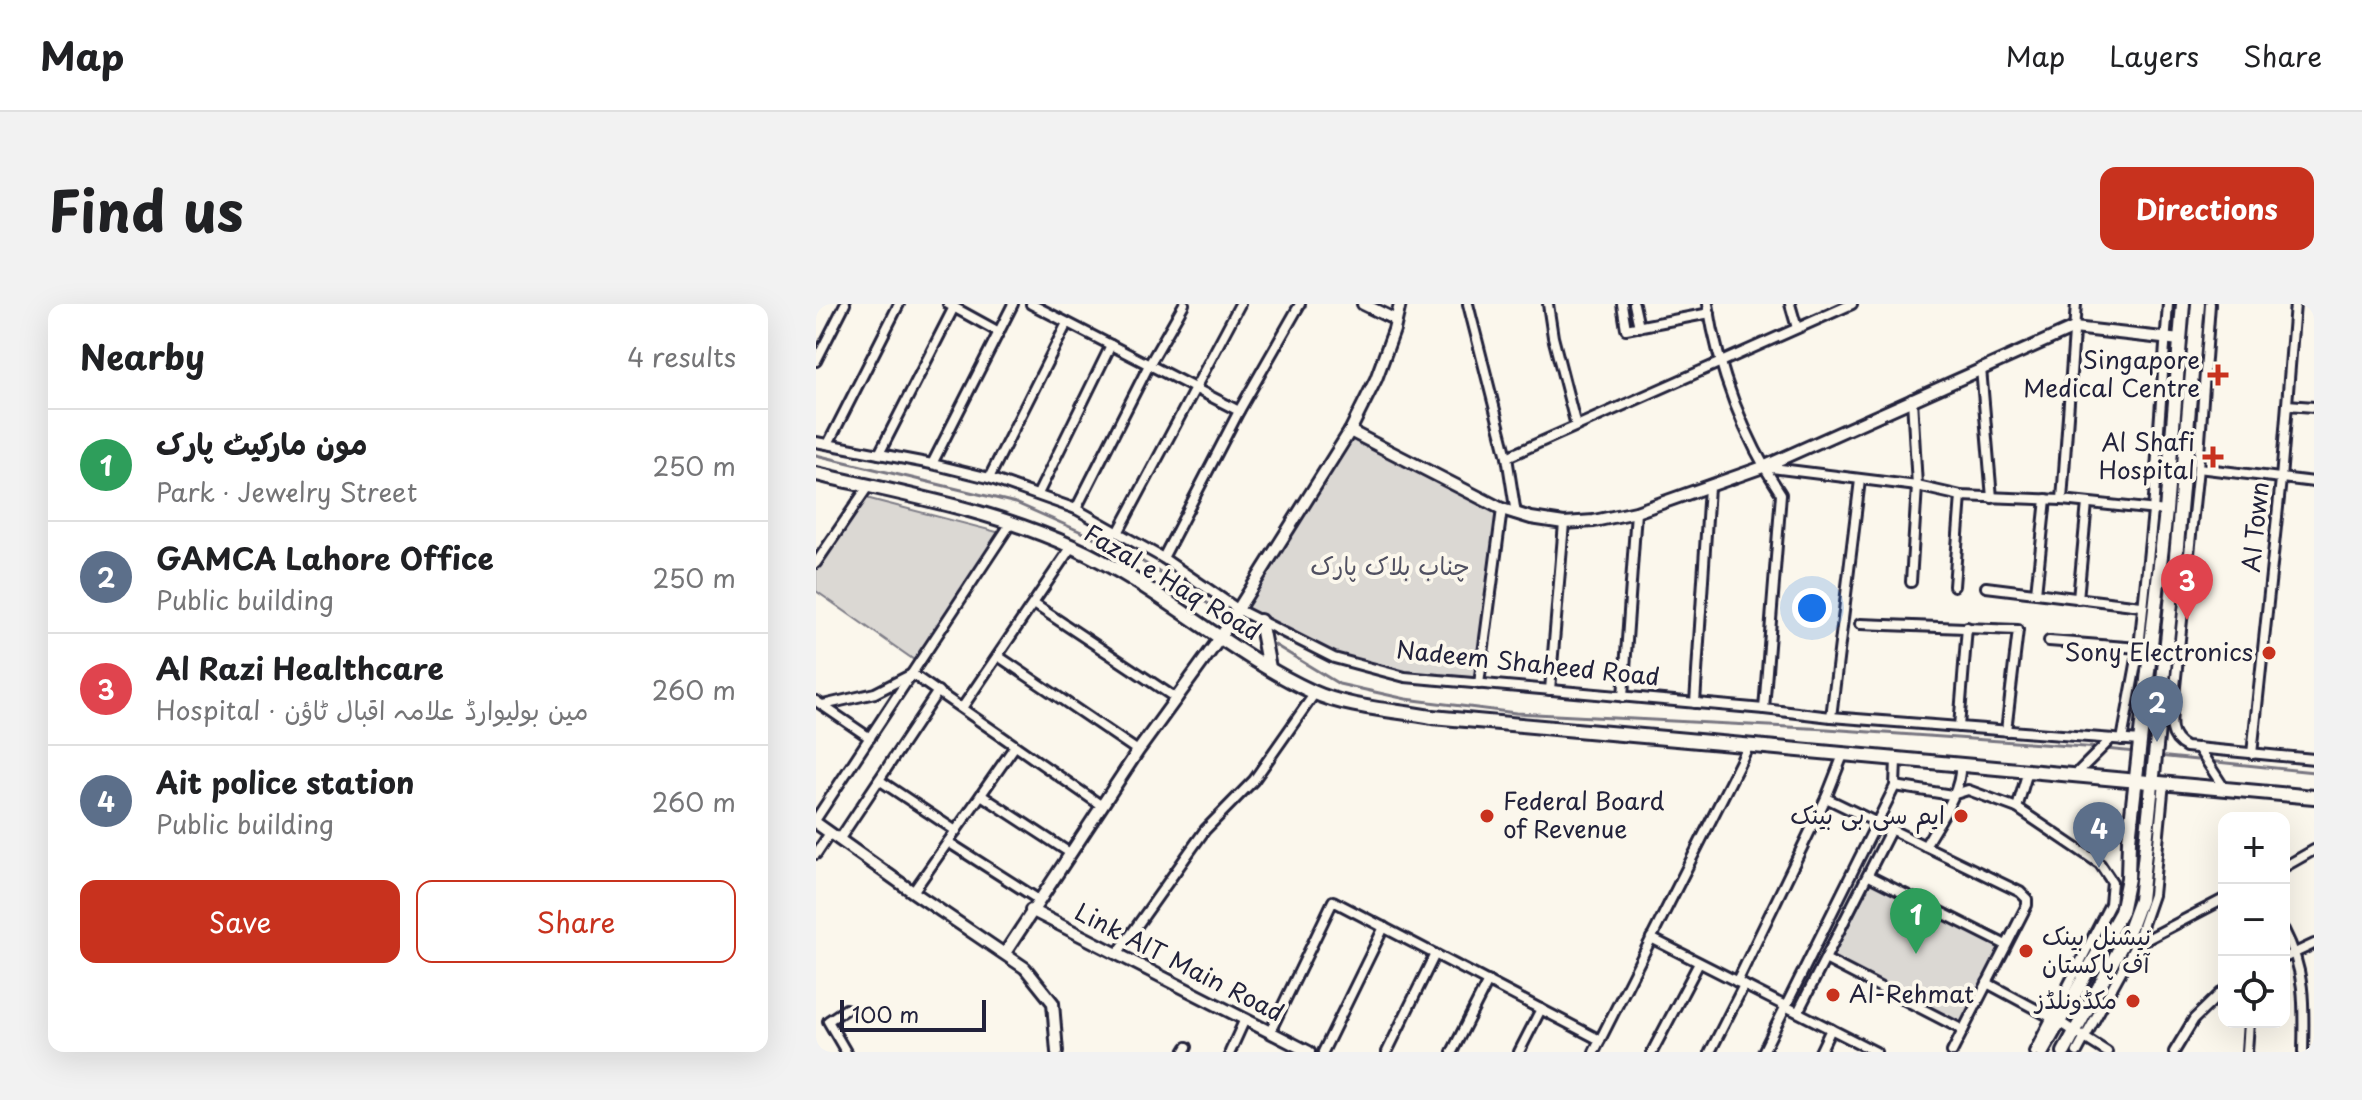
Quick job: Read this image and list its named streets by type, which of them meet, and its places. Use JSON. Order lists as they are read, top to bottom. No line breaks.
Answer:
{"streets":{"main road":["Fazal e Haq Road"],"street":["AI Town","Nadeem Shaheed Road","Link AIT Main Road"]},"parks":["چناب بلاک پارک"],"places":{"health":["Singapore Medical Centre","Al Shafi Hospital"],"other":["Sony Electronics","Federal Board of Revenue","ایم سی بی بینک","نیشنل بینک آف پاکستان","Al-Rehmat","مکڈونلڈز"]},"scale_bar":"100 m","page":{"header":"Map","nav":["Map","Layers","Share"],"title":"Find us","buttons":["Directions",["Save","Share"]],"heading":["Nearby","4 results"],"list":[{"mark":"1","name":"مون مارکیٹ پارک","note":"Park · Jewelry Street","value":"250 m"},{"mark":"2","name":"GAMCA Lahore Office","note":"Public building","value":"250 m"},{"mark":"3","name":"Al Razi Healthcare","note":"Hospital · مین بولیوارڈ علامہ اقبال ٹاؤن","value":"260 m"},{"mark":"4","name":"Ait police station","note":"Public building","value":"260 m"}],"pins":["3","2","4","1"],"map_buttons":["+","−"],"scale":"100 m"}}
